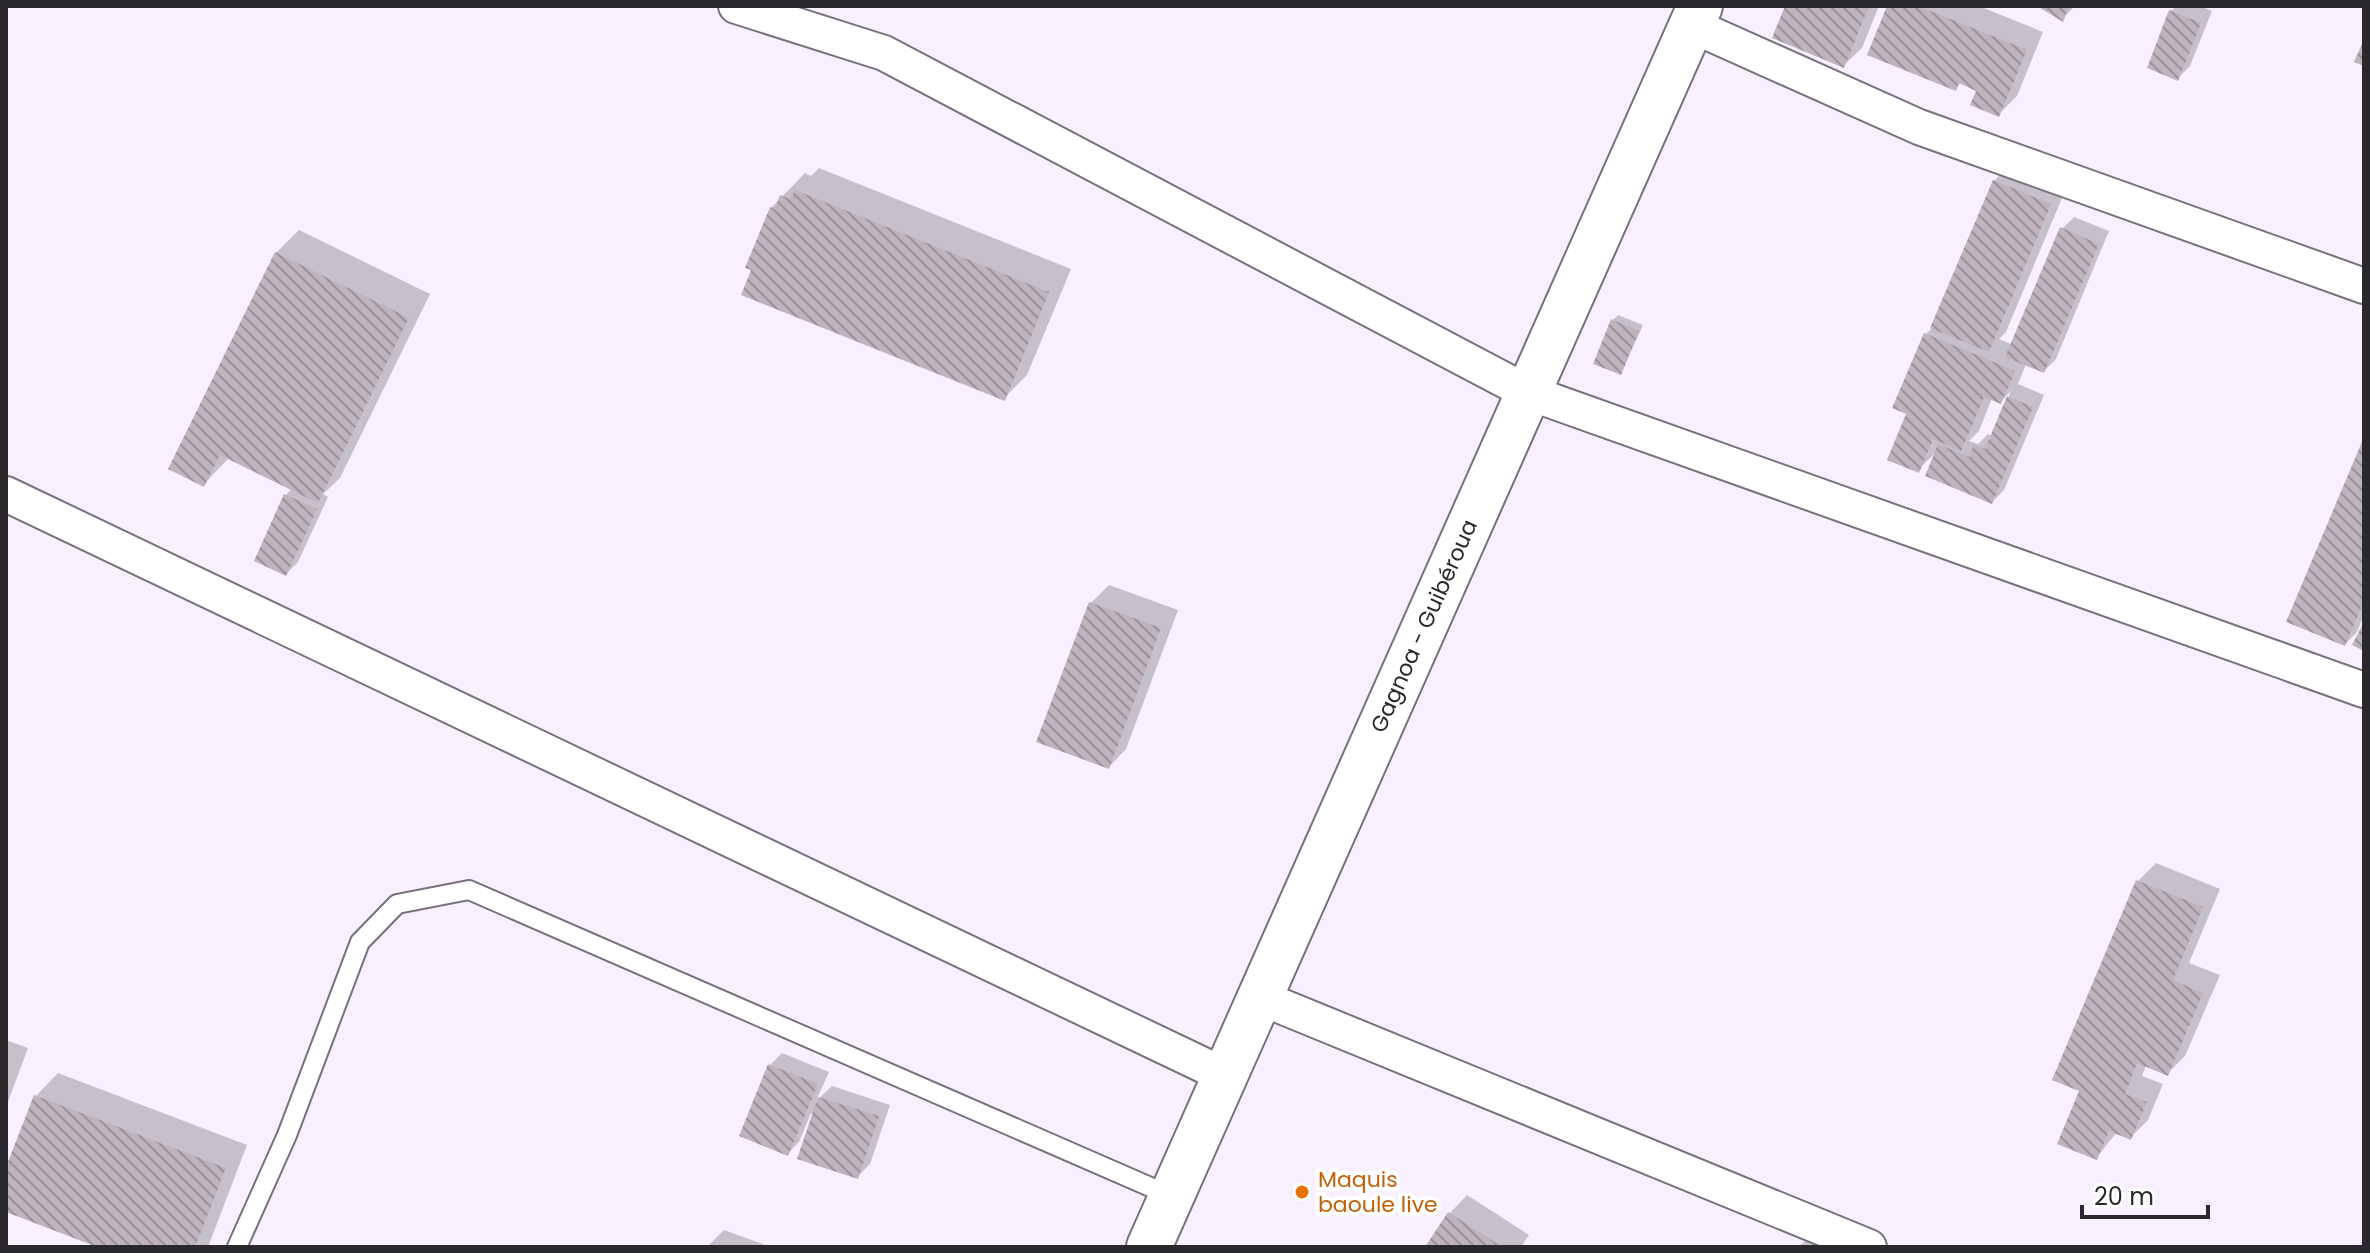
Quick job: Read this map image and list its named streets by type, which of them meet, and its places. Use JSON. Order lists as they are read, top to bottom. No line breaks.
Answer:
{"streets":{"main road":["Gagnoa - Guibéroua"]},"places":["Maquis baoule live"],"scale_bar":"20 m"}
